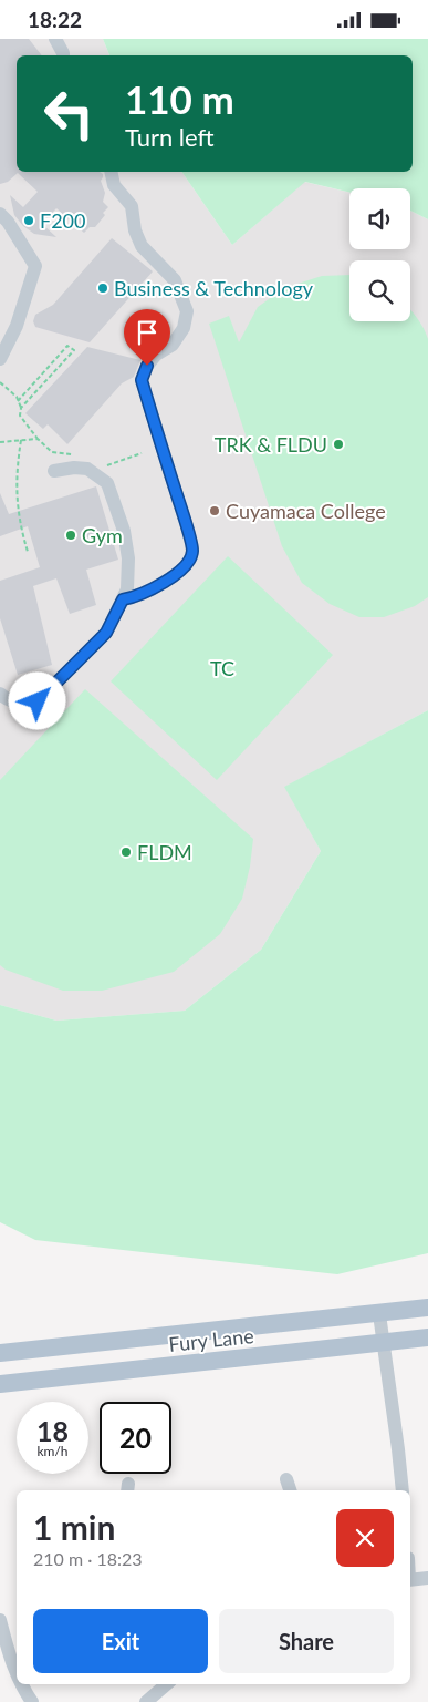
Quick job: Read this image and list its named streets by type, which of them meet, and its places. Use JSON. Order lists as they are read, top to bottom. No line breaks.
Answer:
{"streets":{"main road":["Fury Lane"]},"parks":["TC"],"places":["F200","Business & Technology","TRK & FLDU","Cuyamaca College","Gym","FLDM"],"page":{"status":"18:22","turn":["110 m","Turn left"],"speed":"18 km/h","limit":"20","heading":["1 min","210 m · 18:23"],"buttons":["Exit","Share"]}}
